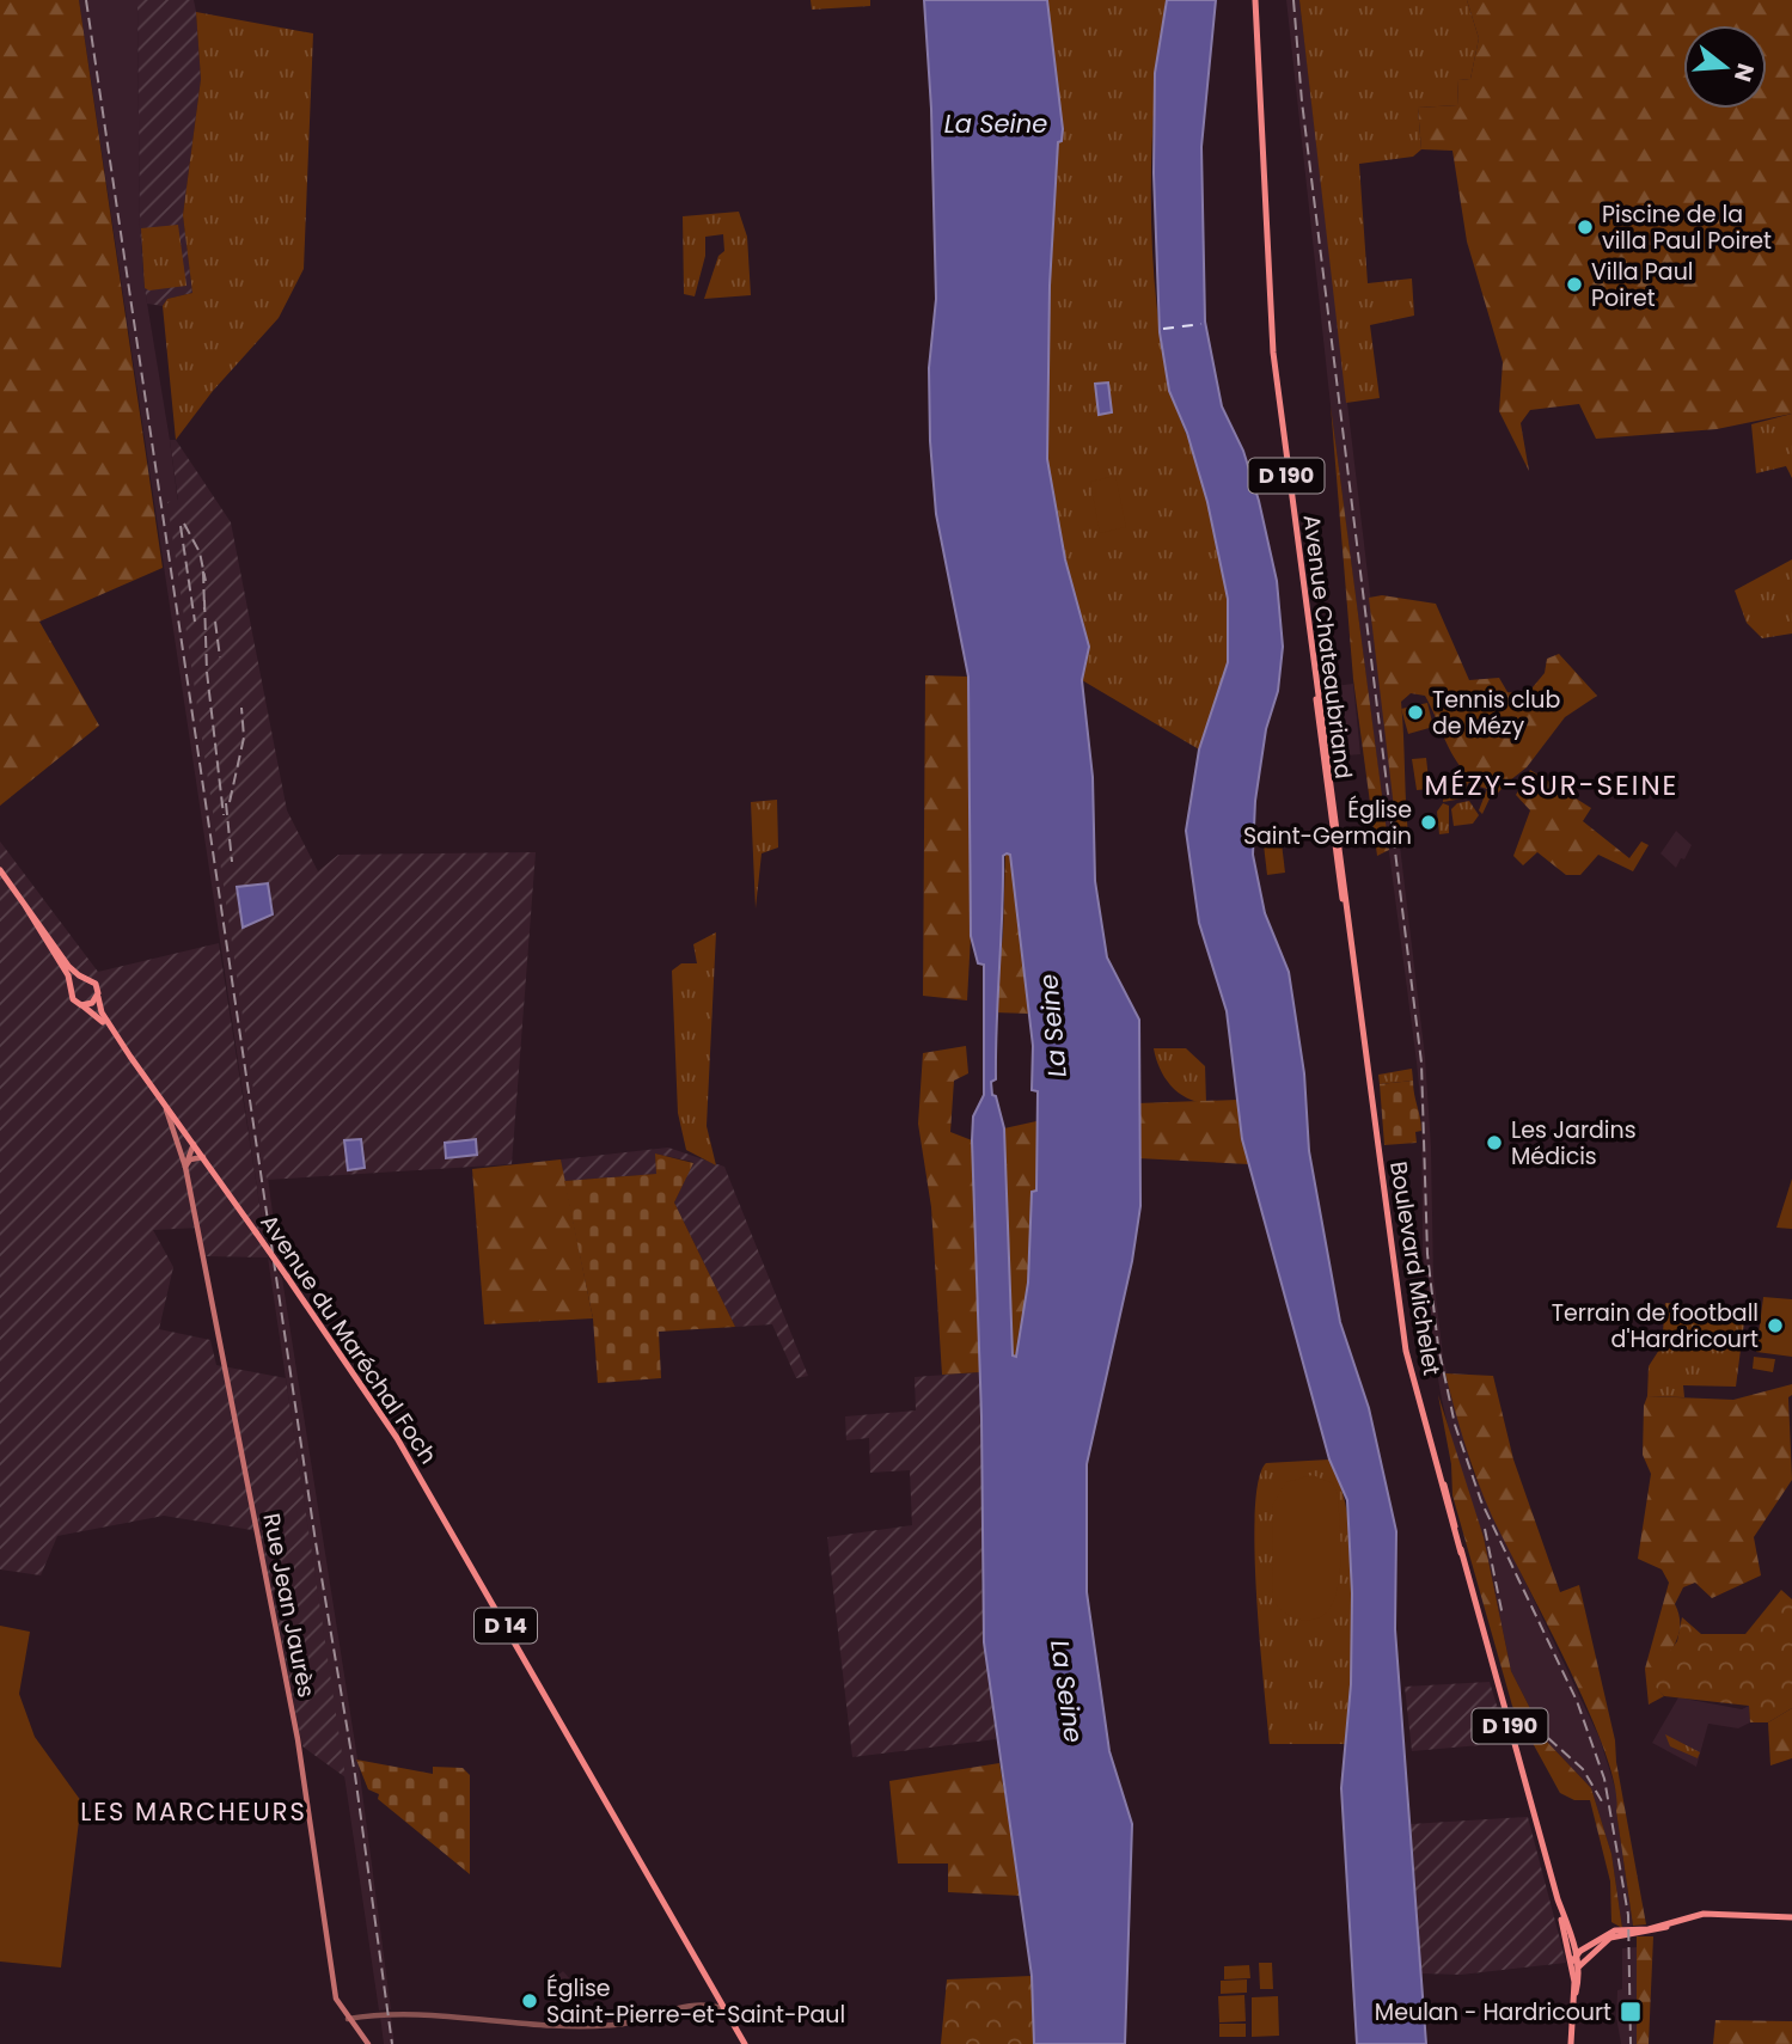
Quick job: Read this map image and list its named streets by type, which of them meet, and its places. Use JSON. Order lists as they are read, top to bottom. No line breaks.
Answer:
{"streets":{"main road":["D 190","Avenue Chateaubriand","Boulevard Michelet","Avenue du Maréchal Foch","Rue Jean Jaurès","D 14"]},"crossings":[["D 190","Boulevard Michelet"],["Avenue Chateaubriand","Boulevard Michelet"],["Avenue du Maréchal Foch","Rue Jean Jaurès"]],"districts":["MÉZY-SUR-SEINE","LES MARCHEURS"],"water":["La Seine"],"places":{"other":["Piscine de la villa Paul Poiret","Villa Paul Poiret","Tennis club de Mézy","Église Saint-Germain","Les Jardins Médicis","Terrain de football d'Hardricourt","Église Saint-Pierre-et-Saint-Paul"],"transit":["Meulan - Hardricourt"]},"north":"right"}
